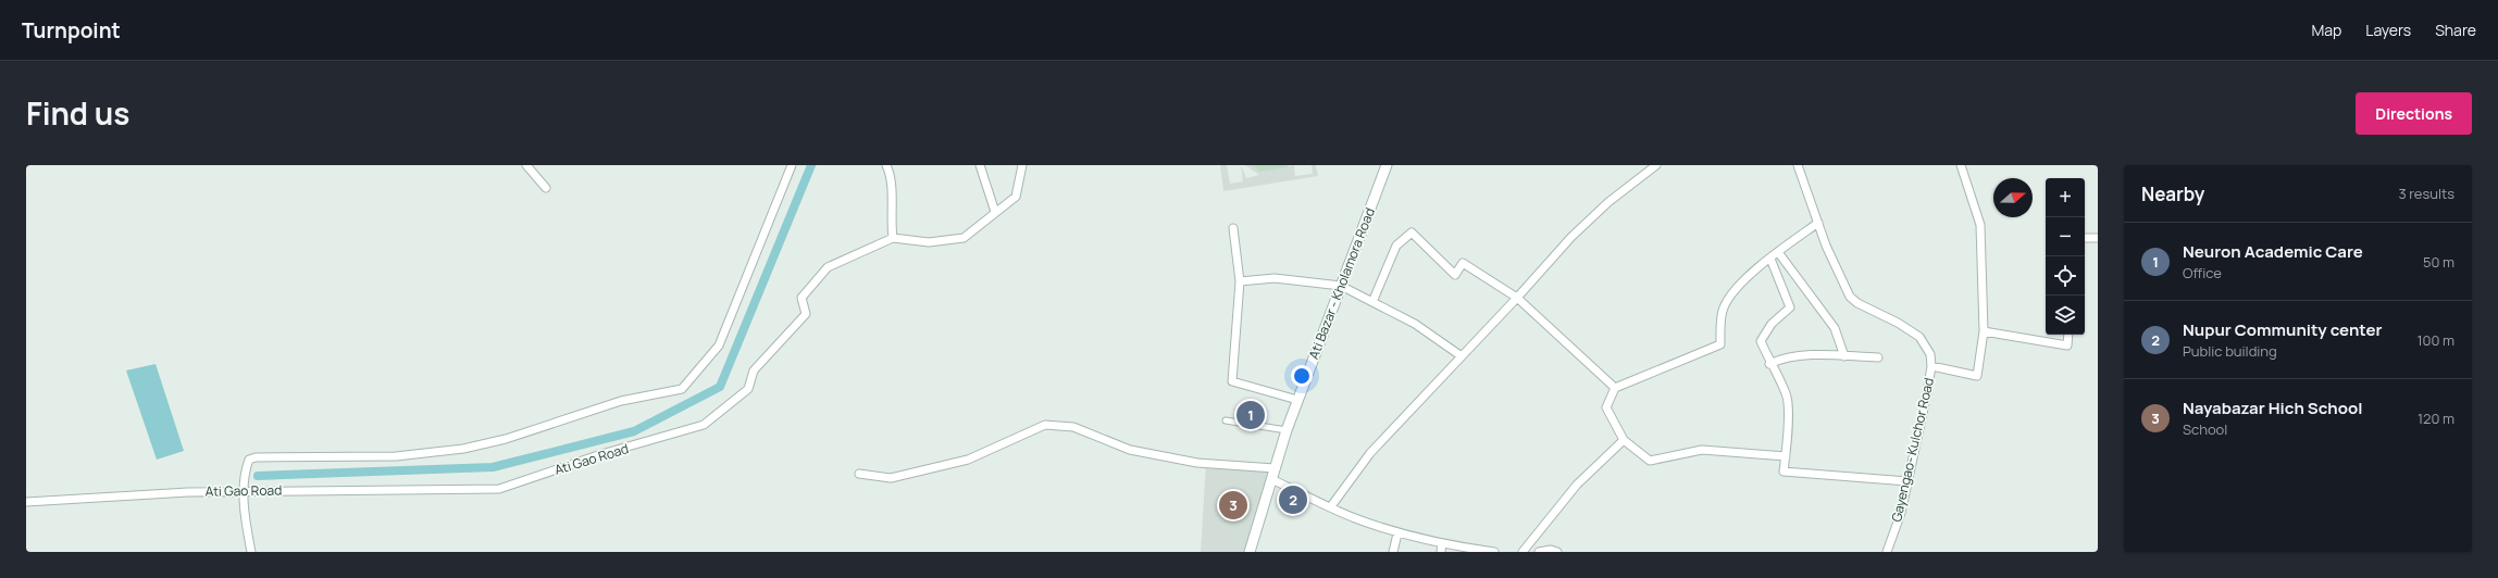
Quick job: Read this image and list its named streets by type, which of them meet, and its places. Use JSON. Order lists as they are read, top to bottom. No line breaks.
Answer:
{"streets":{"main road":["Ati Bazar - Kholamora Road"],"street":["Gayengao- Kulchor Road","Ati Gao Road"]},"north":"right","page":{"header":"Turnpoint","nav":["Map","Layers","Share"],"title":"Find us","buttons":"Directions","heading":["Nearby","3 results"],"map_buttons":["+","−"],"list":[{"mark":"1","name":"Neuron Academic Care","note":"Office","value":"50 m"},{"mark":"2","name":"Nupur Community center","note":"Public building","value":"100 m"},{"mark":"3","name":"Nayabazar Hich School","note":"School","value":"120 m"}],"pins":["1","2","3"]}}
